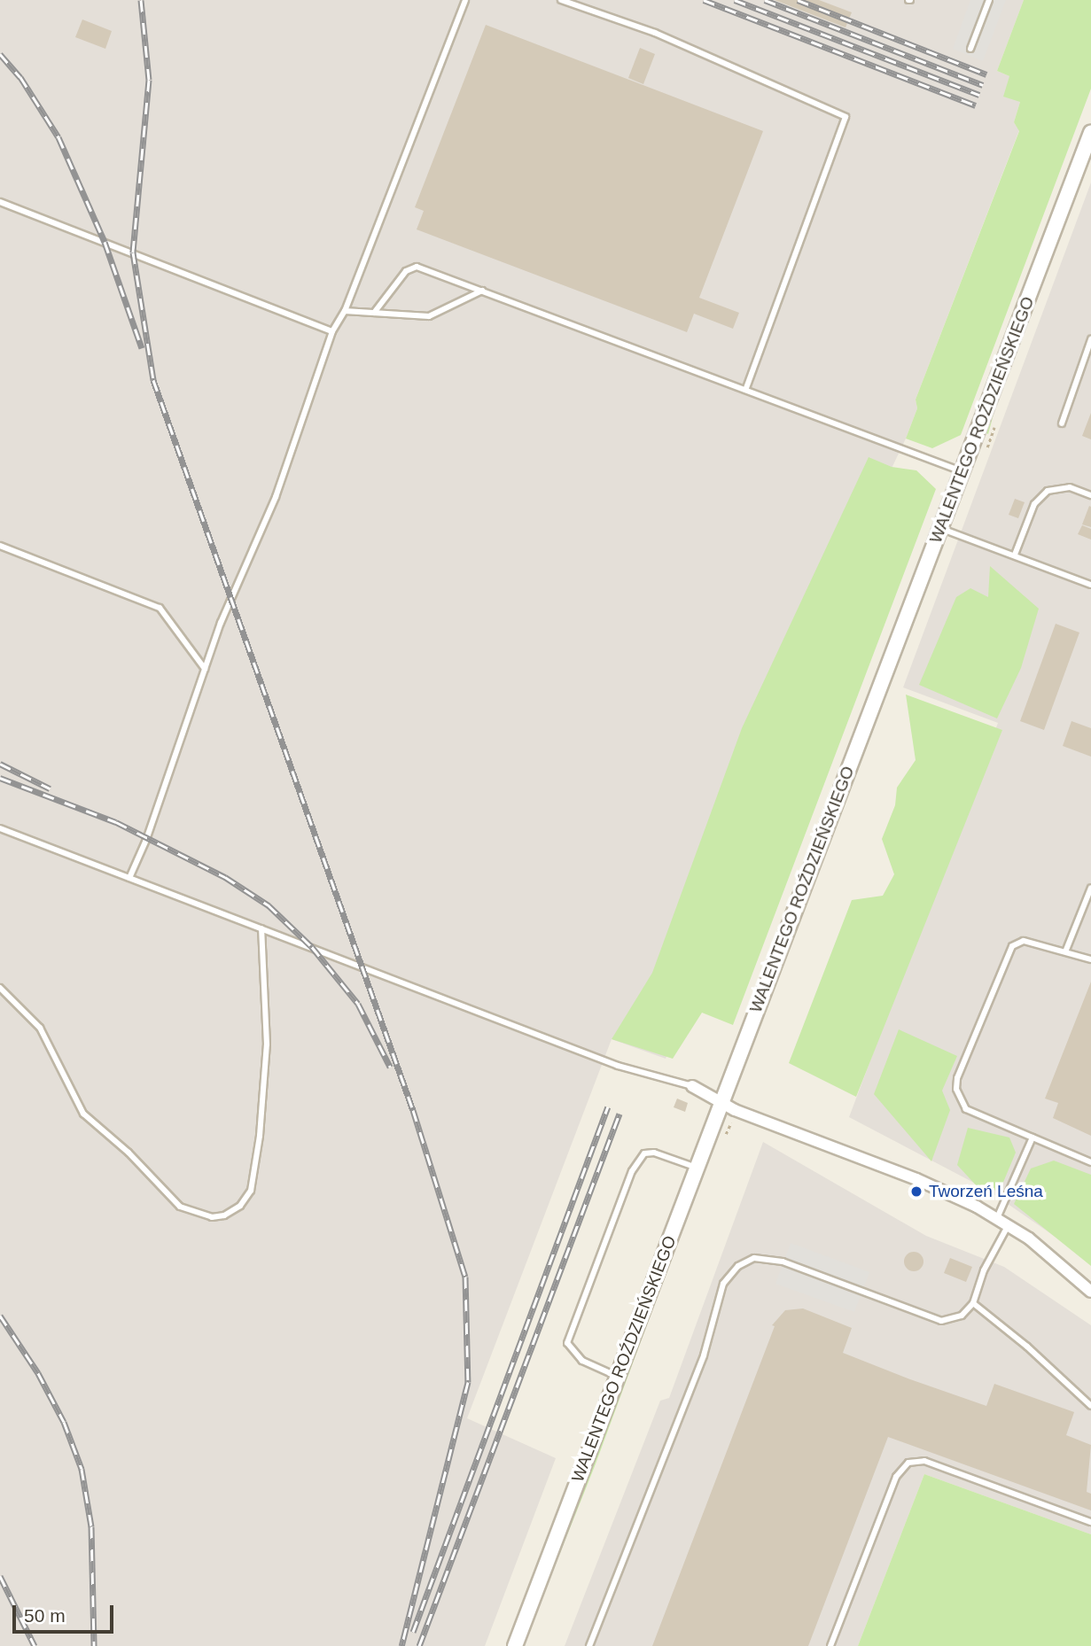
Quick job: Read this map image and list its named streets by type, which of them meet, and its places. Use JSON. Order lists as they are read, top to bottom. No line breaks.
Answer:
{"streets":{"street":["WALENTEGO ROŹDZIEŃSKIEGO"]},"places":["Tworzeń Leśna"],"scale_bar":"50 m"}
